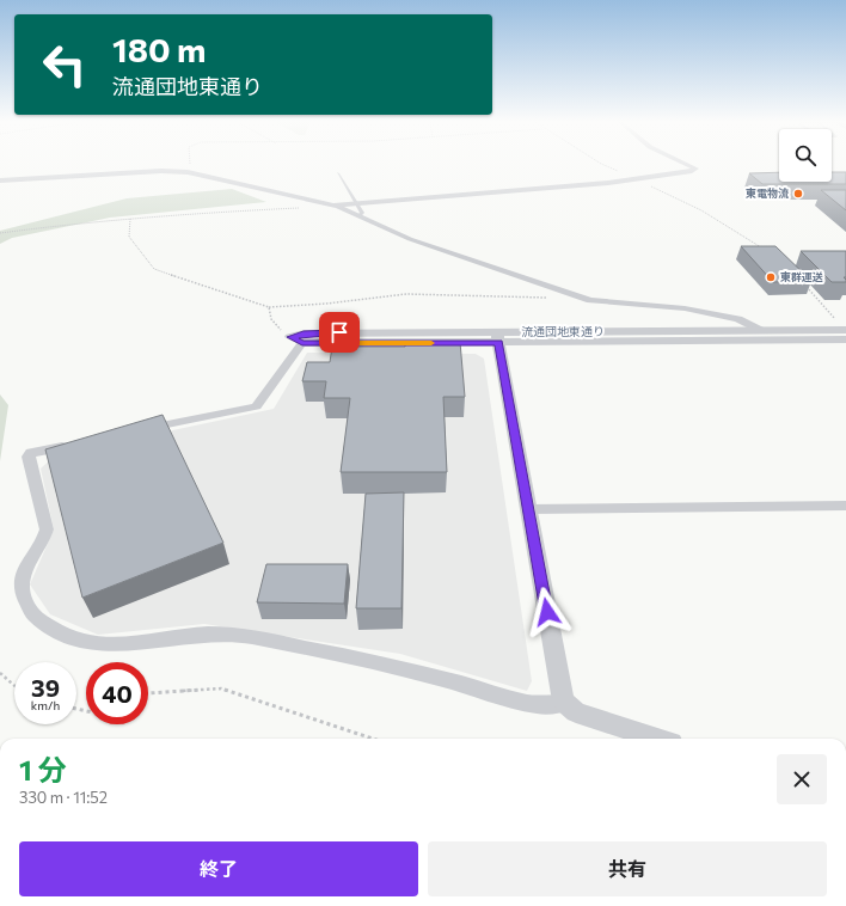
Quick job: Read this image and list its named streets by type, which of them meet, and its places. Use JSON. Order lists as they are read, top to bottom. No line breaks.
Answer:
{"streets":{"street":["流通団地東通り"]},"places":["東電物流","東群運送"],"page":{"turn":["180 m","流通団地東通り"],"speed":"39 km/h","limit":"40","heading":["1 分","330 m · 11:52"],"buttons":["終了","共有"]}}
